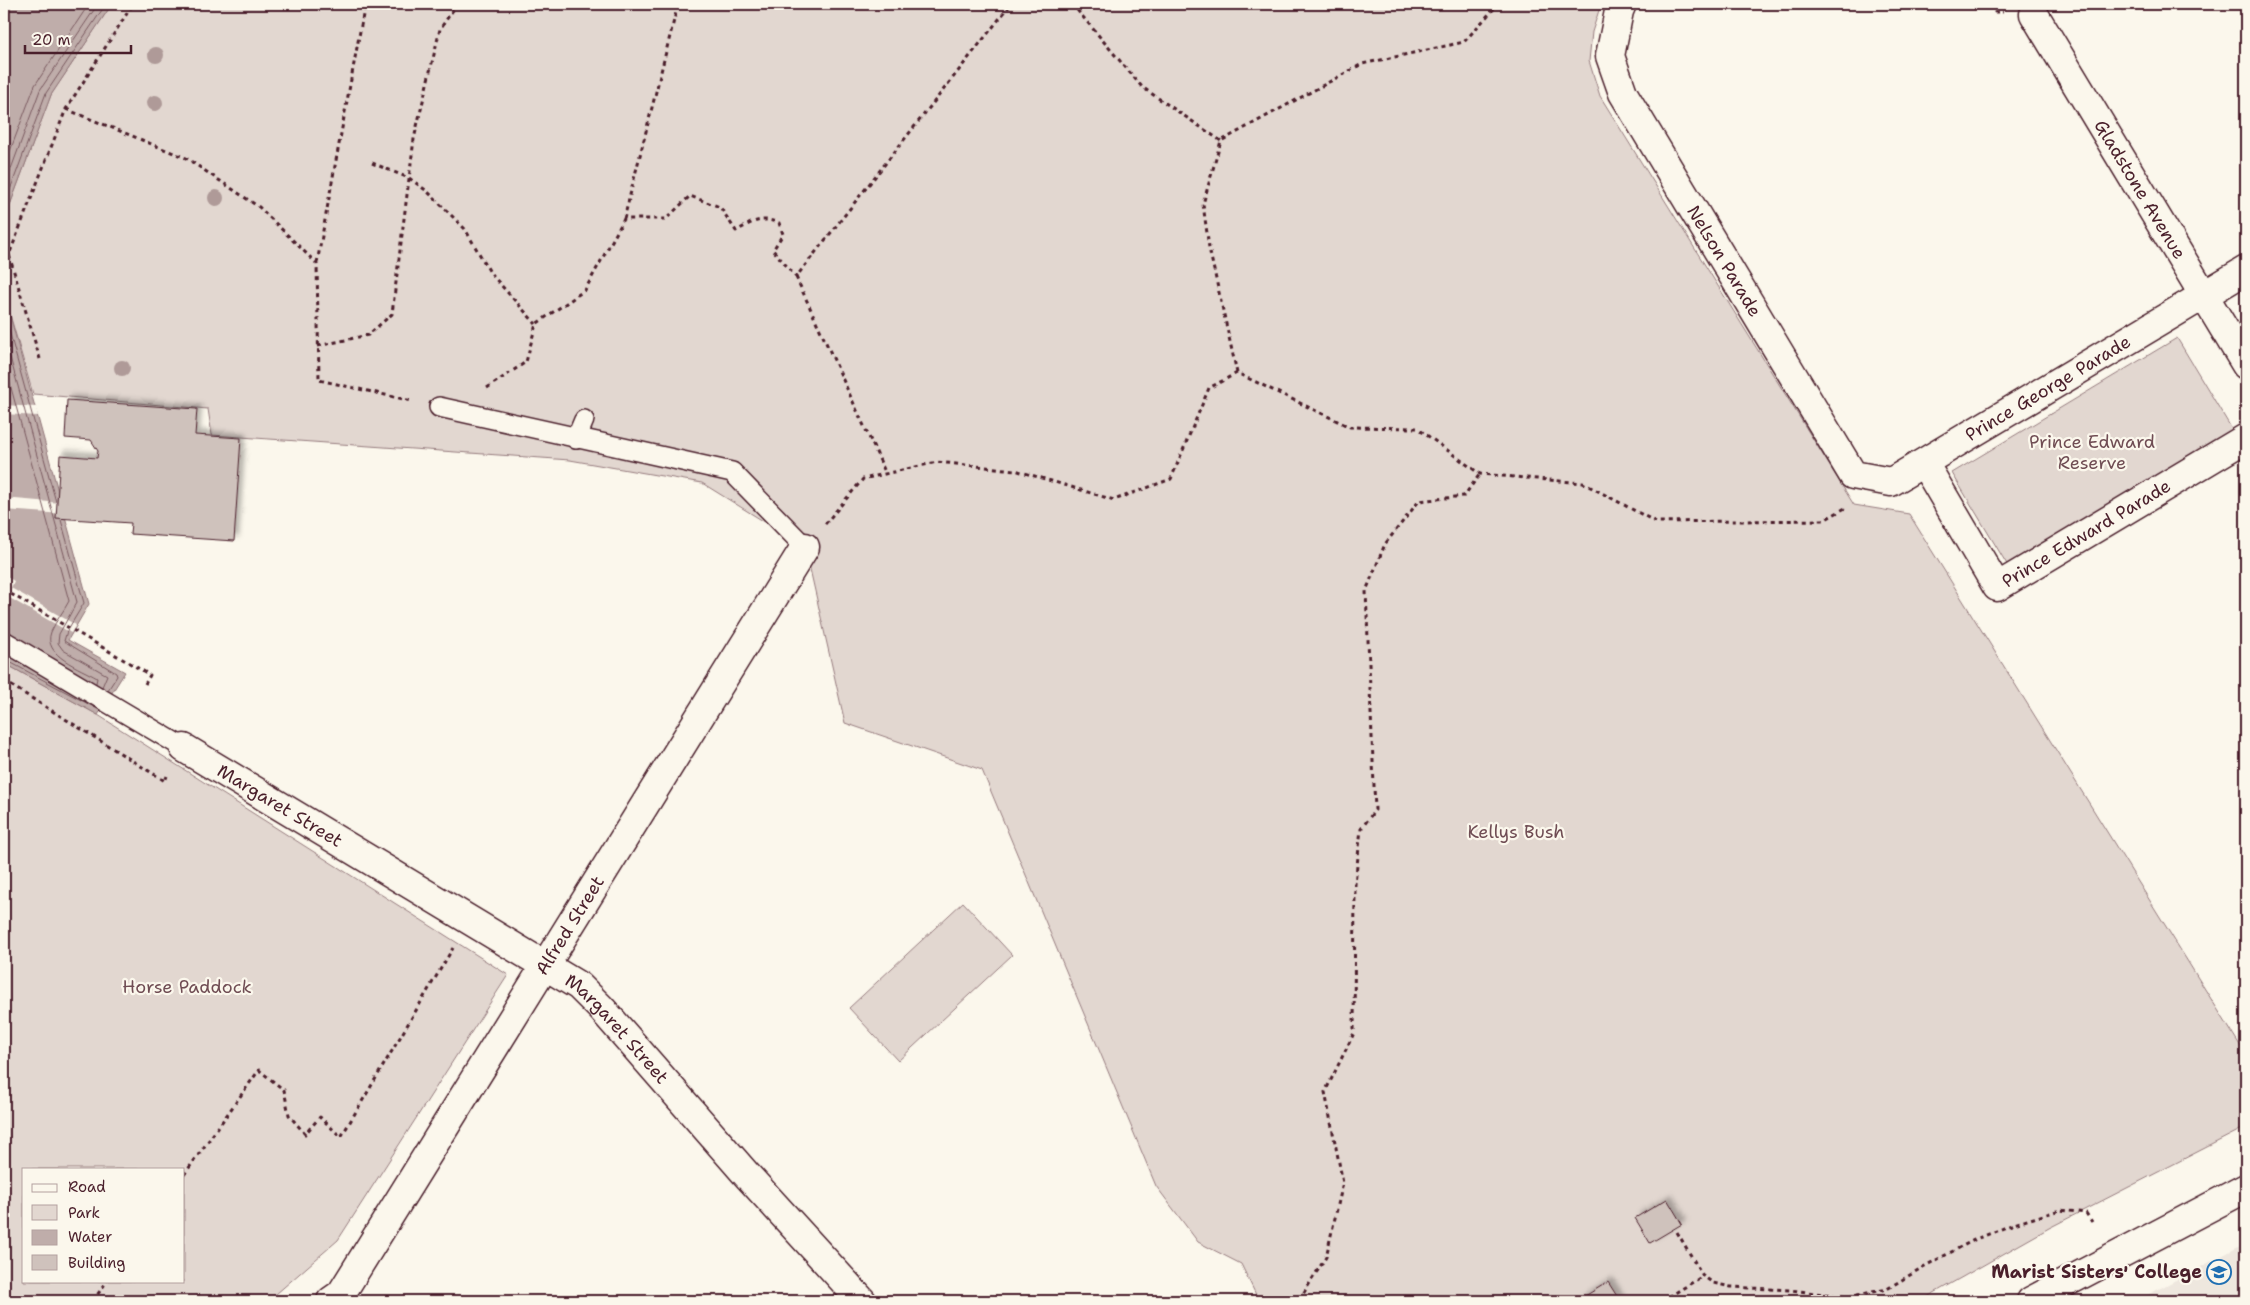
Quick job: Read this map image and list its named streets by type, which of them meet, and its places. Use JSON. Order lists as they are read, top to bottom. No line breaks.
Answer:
{"streets":{"street":["Gladstone Avenue","Nelson Parade","Prince George Parade","Prince Edward Parade","Margaret Street","Alfred Street"]},"crossings":[["Gladstone Avenue","Prince George Parade"],["Nelson Parade","Prince George Parade"],["Prince George Parade","Prince Edward Parade"],["Margaret Street","Alfred Street"]],"parks":["Prince Edward Reserve","Kellys Bush","Horse Paddock"],"places":{"school or university":["Marist Sisters' College"]},"legend":["Road","Park","Water","Building"],"scale_bar":"20 m"}
